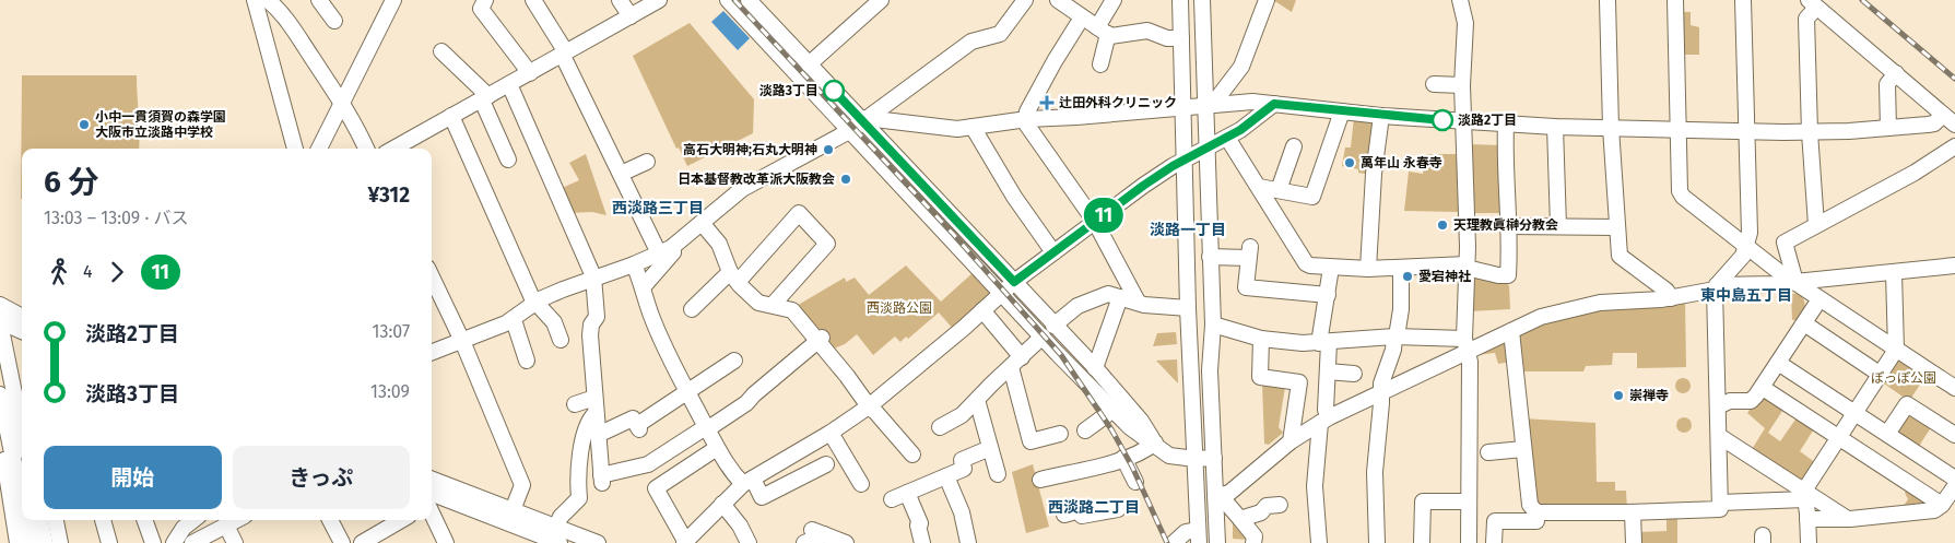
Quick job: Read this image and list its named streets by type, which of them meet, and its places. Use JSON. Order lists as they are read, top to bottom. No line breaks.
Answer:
{"districts":["西淡路三丁目","淡路一丁目","東中島五丁目","西淡路二丁目"],"parks":["西淡路公園","ぽっぽ公園"],"places":{"other":["淡路3丁目","淡路2丁目","小中一貫須賀の森学園 大阪市立淡路中学校","高石大明神;石丸大明神","萬年山 永春寺","日本基督教改革派大阪教会","天理教眞榊分教会","愛宕神社","崇禅寺"],"health":["辻田外科クリニック"]},"lines":["bus line 11"],"page":{"on_map":"11","heading":["6 分","13:03 – 13:09 · バス","¥312"],"legs":["4","11"],"list":[{"name":"淡路2丁目","value":"13:07"},{"name":"淡路3丁目","value":"13:09"}],"buttons":["開始","きっぷ"]}}
